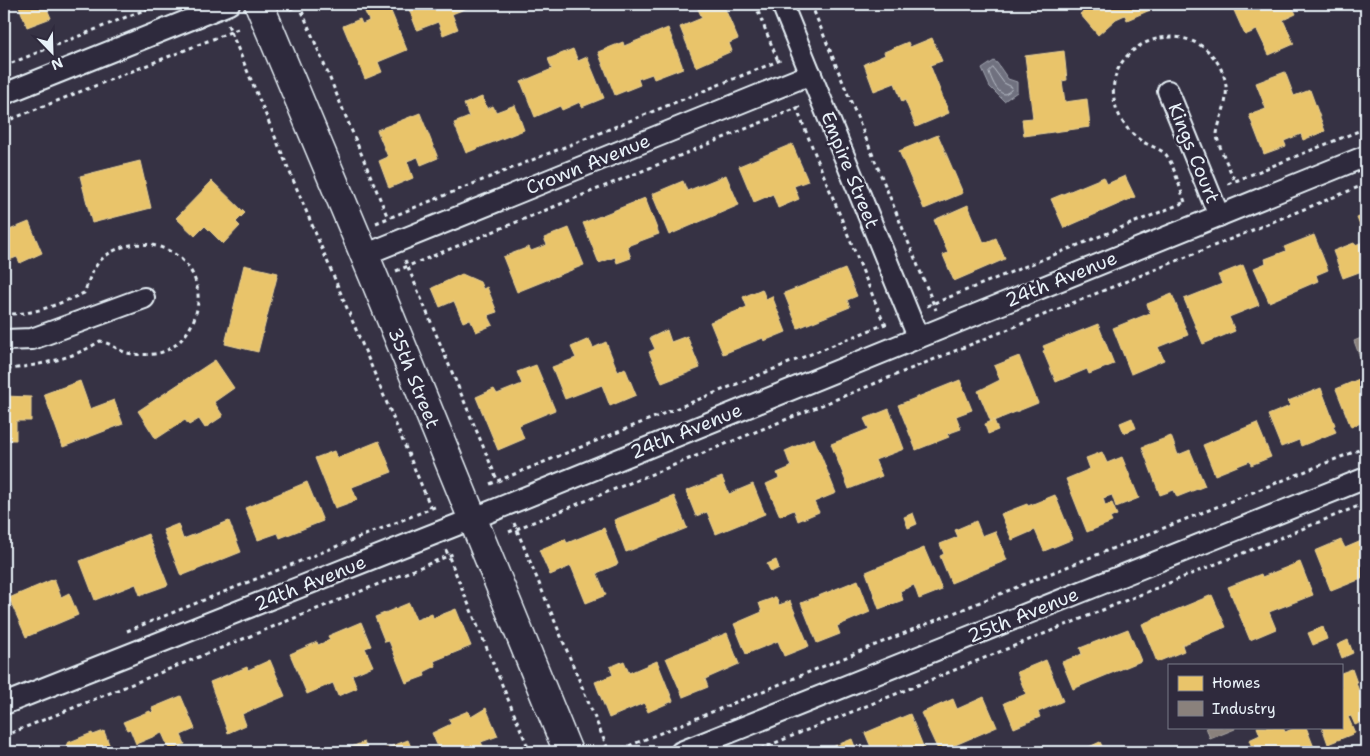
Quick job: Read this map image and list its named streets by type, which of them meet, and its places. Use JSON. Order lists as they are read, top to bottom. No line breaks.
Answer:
{"streets":{"street":["Kings Court","Crown Avenue","Empire Street","24th Avenue","35th Street","25th Avenue"]},"crossings":[["Kings Court","24th Avenue"],["Crown Avenue","Empire Street"],["Crown Avenue","35th Street"],["Empire Street","24th Avenue"],["24th Avenue","35th Street"]],"legend":["Homes","Industry"],"north":"bottom right"}
